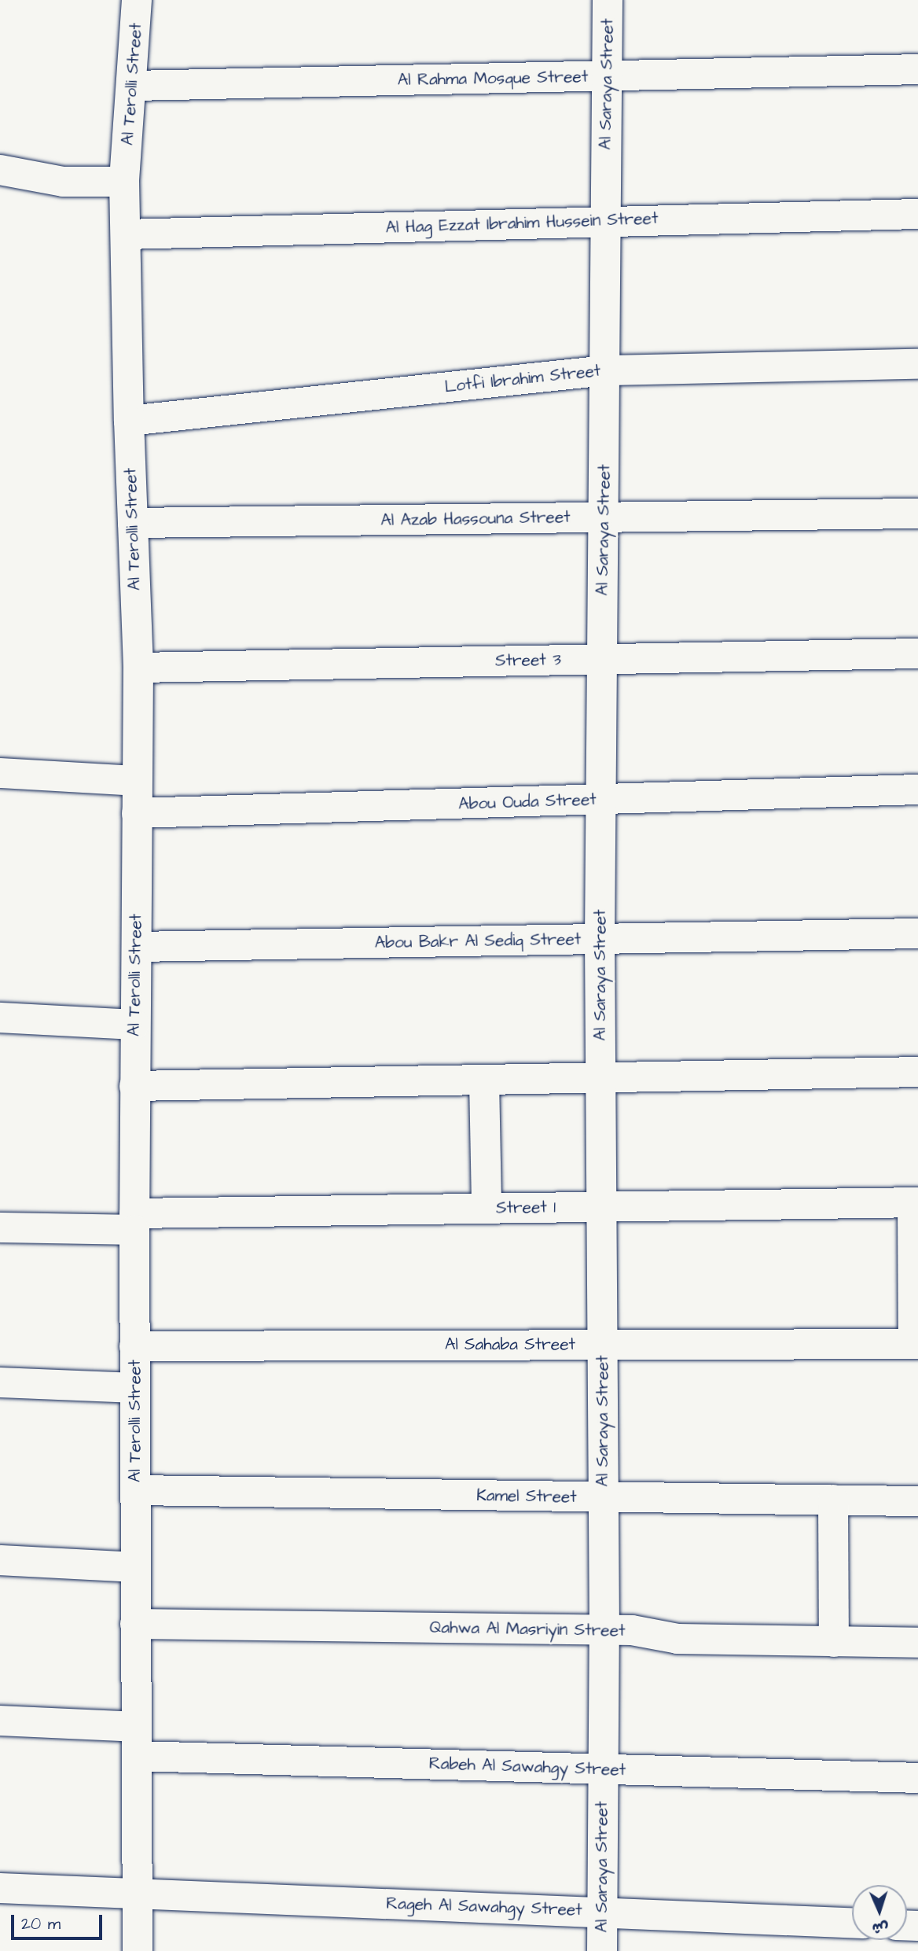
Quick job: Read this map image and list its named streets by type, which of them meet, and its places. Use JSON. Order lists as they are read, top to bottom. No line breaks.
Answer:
{"streets":{"street":["Al Rahma Mosque Street","Al Terolli Street","Al Saraya Street","Al Hag Ezzat Ibrahim Hussein Street","Lotfi Ibrahim Street","Al Azab Hassouna Street","Street 3","Abou Ouda Street","Abou Bakr Al Sediq Street","Street 1","Al Sahaba Street","Kamel Street","Qahwa Al Masriyin Street","Rabeh Al Sawahgy Street","Rageh Al Sawahgy Street"]},"crossings":[["Al Rahma Mosque Street","Al Terolli Street"],["Al Rahma Mosque Street","Al Saraya Street"],["Al Terolli Street","Al Hag Ezzat Ibrahim Hussein Street"],["Al Terolli Street","Lotfi Ibrahim Street"],["Al Terolli Street","Al Azab Hassouna Street"],["Al Terolli Street","Street 3"],["Al Terolli Street","Abou Ouda Street"],["Al Terolli Street","Abou Bakr Al Sediq Street"],["Al Terolli Street","Street 1"],["Al Terolli Street","Al Sahaba Street"],["Al Terolli Street","Kamel Street"],["Al Terolli Street","Qahwa Al Masriyin Street"],["Al Terolli Street","Rabeh Al Sawahgy Street"],["Al Terolli Street","Rageh Al Sawahgy Street"],["Al Saraya Street","Al Hag Ezzat Ibrahim Hussein Street"],["Al Saraya Street","Lotfi Ibrahim Street"],["Al Saraya Street","Al Azab Hassouna Street"],["Al Saraya Street","Street 3"],["Al Saraya Street","Abou Ouda Street"],["Al Saraya Street","Abou Bakr Al Sediq Street"],["Al Saraya Street","Street 1"],["Al Saraya Street","Al Sahaba Street"],["Al Saraya Street","Kamel Street"],["Al Saraya Street","Qahwa Al Masriyin Street"],["Al Saraya Street","Rabeh Al Sawahgy Street"],["Al Saraya Street","Rageh Al Sawahgy Street"]],"scale_bar":"20 m","north":"bottom"}
